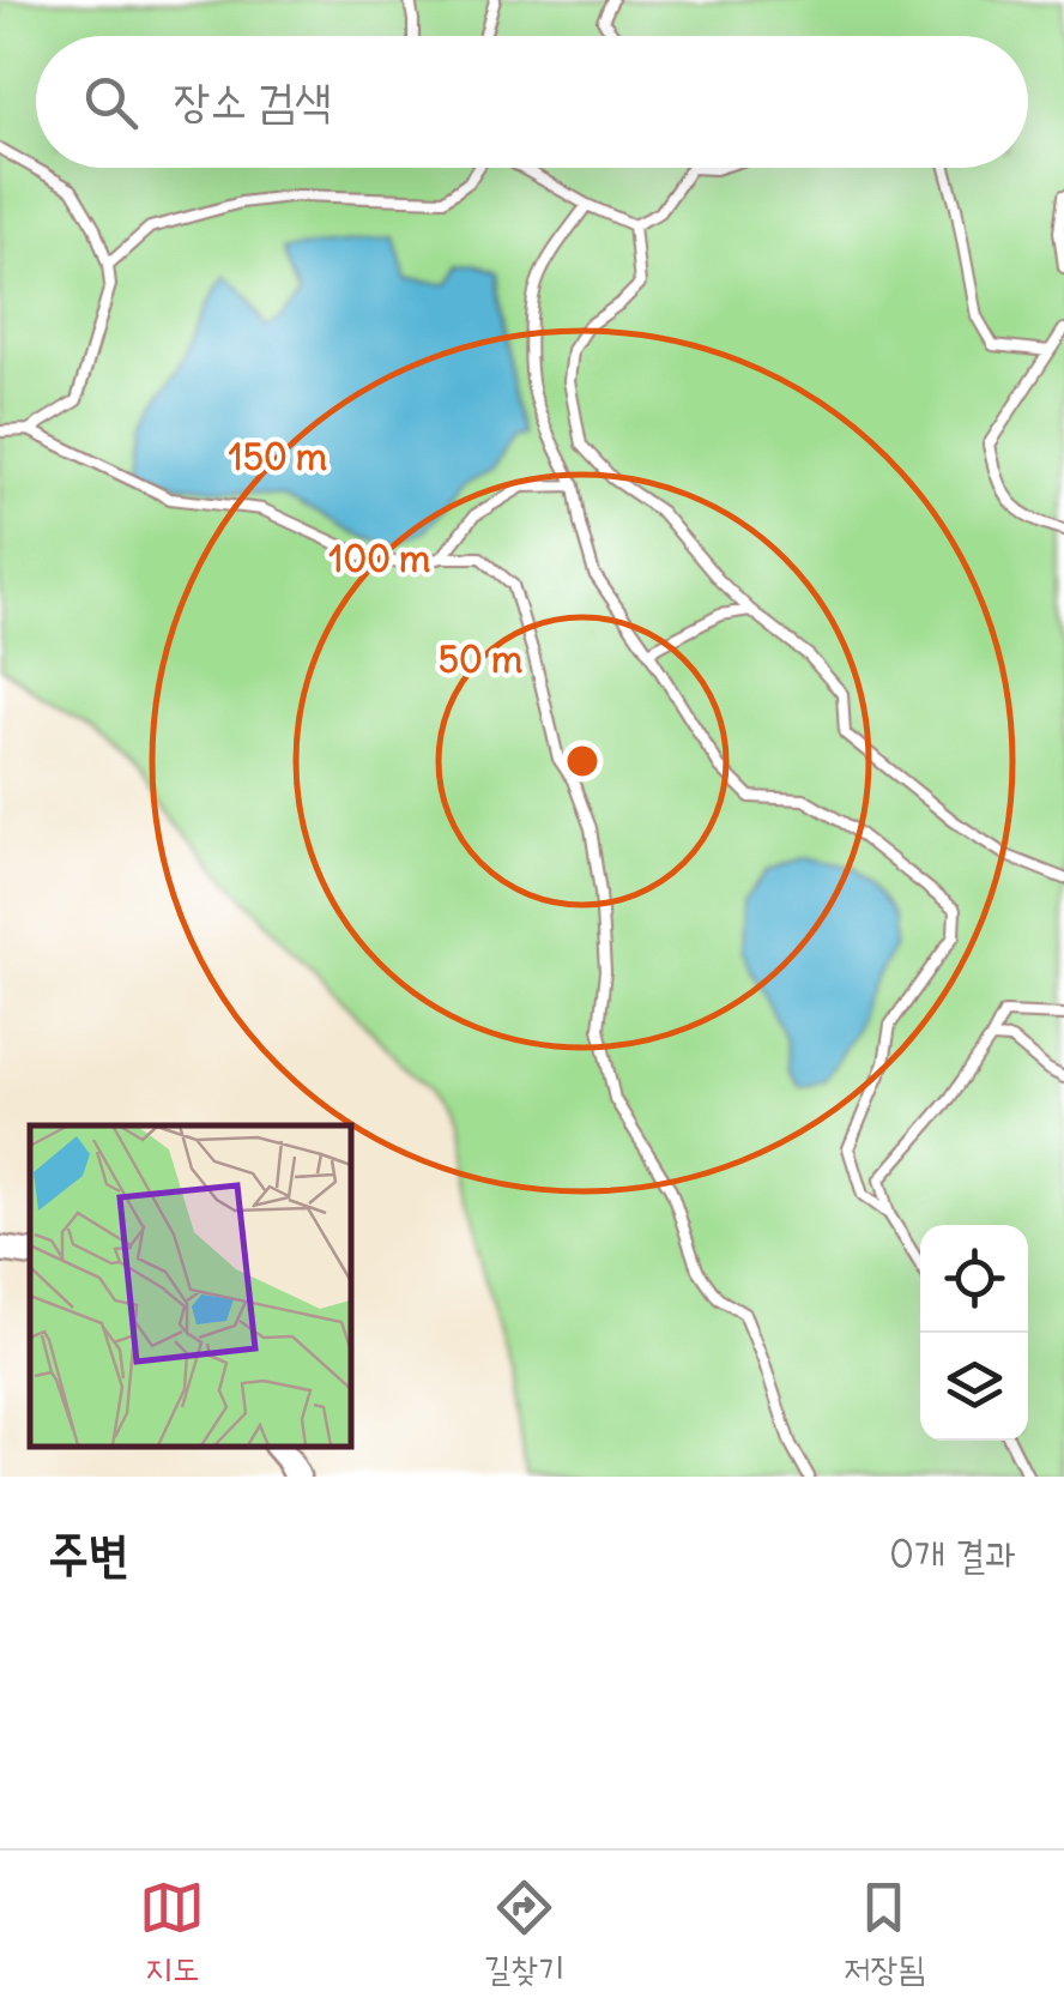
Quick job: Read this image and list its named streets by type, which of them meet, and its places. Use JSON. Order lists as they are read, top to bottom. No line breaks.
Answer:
{"page":{"search":"장소 검색","heading":["주변","0개 결과"],"nav":["지도","길찾기","저장됨"]},"rings":["150 m","100 m","50 m"]}
